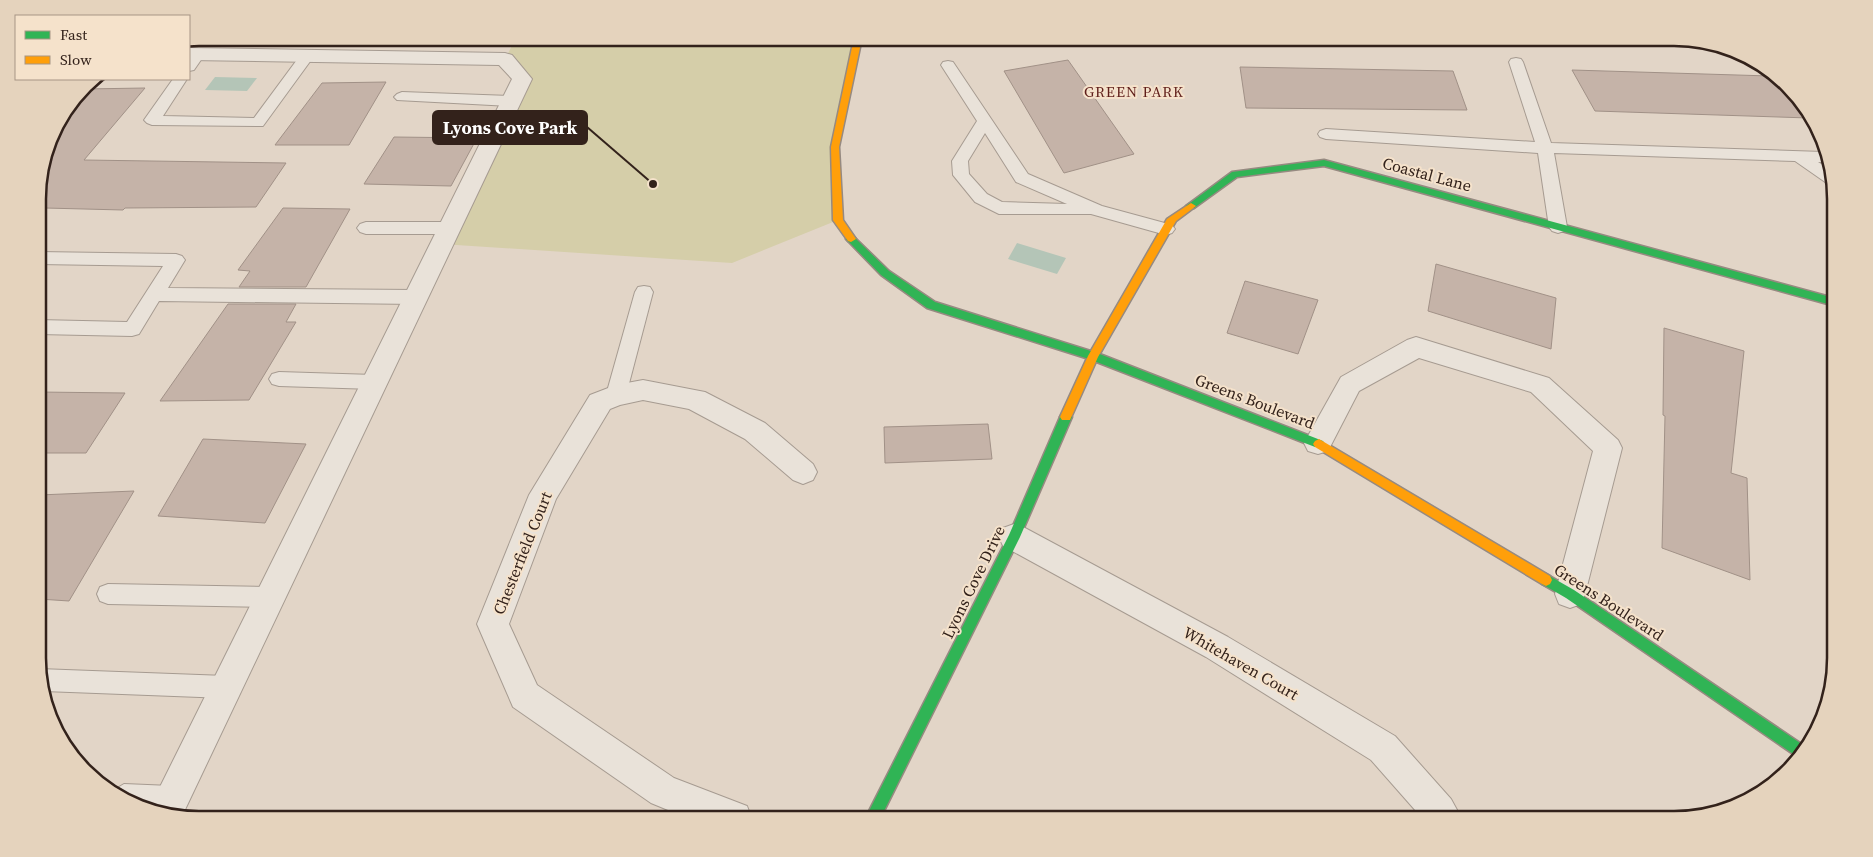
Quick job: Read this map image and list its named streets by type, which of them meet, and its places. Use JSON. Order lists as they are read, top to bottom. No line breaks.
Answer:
{"streets":{"street":["Coastal Lane","Greens Boulevard","Chesterfield Court","Lyons Cove Drive","Whitehaven Court"]},"crossings":[["Coastal Lane","Greens Boulevard"],["Coastal Lane","Lyons Cove Drive"],["Greens Boulevard","Lyons Cove Drive"],["Lyons Cove Drive","Whitehaven Court"]],"districts":["GREEN PARK"],"places":["Lyons Cove Park"],"legend":["Fast","Slow"]}
